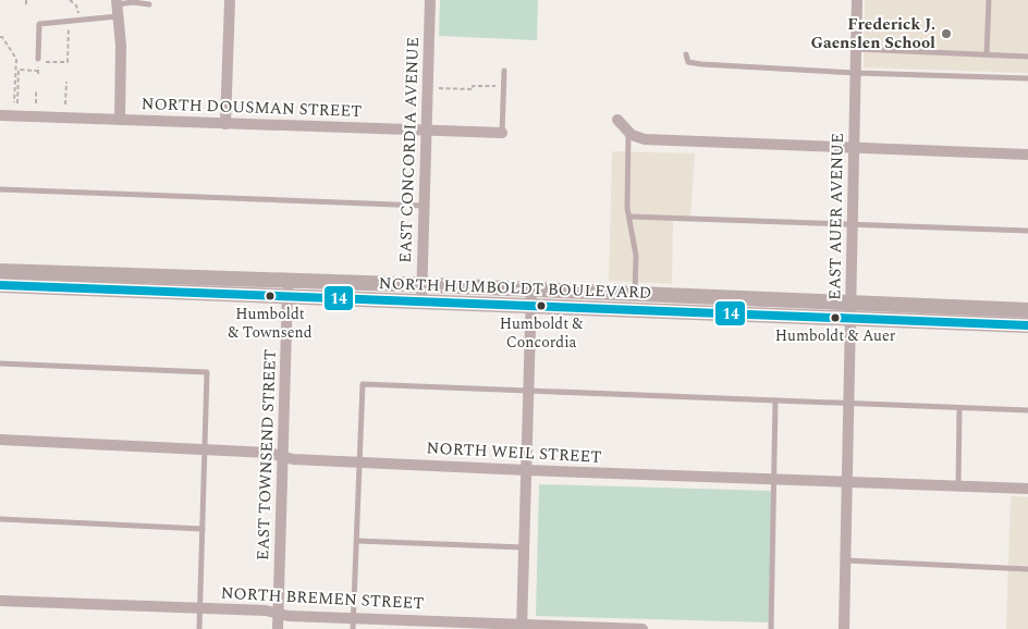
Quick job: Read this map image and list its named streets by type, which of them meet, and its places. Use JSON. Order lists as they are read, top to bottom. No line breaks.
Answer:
{"streets":{"main road":["NORTH HUMBOLDT BOULEVARD"],"street":["NORTH DOUSMAN STREET","EAST CONCORDIA AVENUE","EAST AUER AVENUE","NORTH WEIL STREET","EAST TOWNSEND STREET","NORTH BREMEN STREET"]},"crossings":[["NORTH DOUSMAN STREET","EAST CONCORDIA AVENUE"],["EAST CONCORDIA AVENUE","NORTH HUMBOLDT BOULEVARD"],["EAST AUER AVENUE","NORTH HUMBOLDT BOULEVARD"],["EAST AUER AVENUE","NORTH WEIL STREET"],["NORTH HUMBOLDT BOULEVARD","EAST TOWNSEND STREET"],["NORTH WEIL STREET","EAST TOWNSEND STREET"],["EAST TOWNSEND STREET","NORTH BREMEN STREET"]],"places":["Frederick J. Gaenslen School","Humboldt & Townsend","Humboldt & Concordia","Humboldt & Auer"],"lines":["transit line 14"]}
